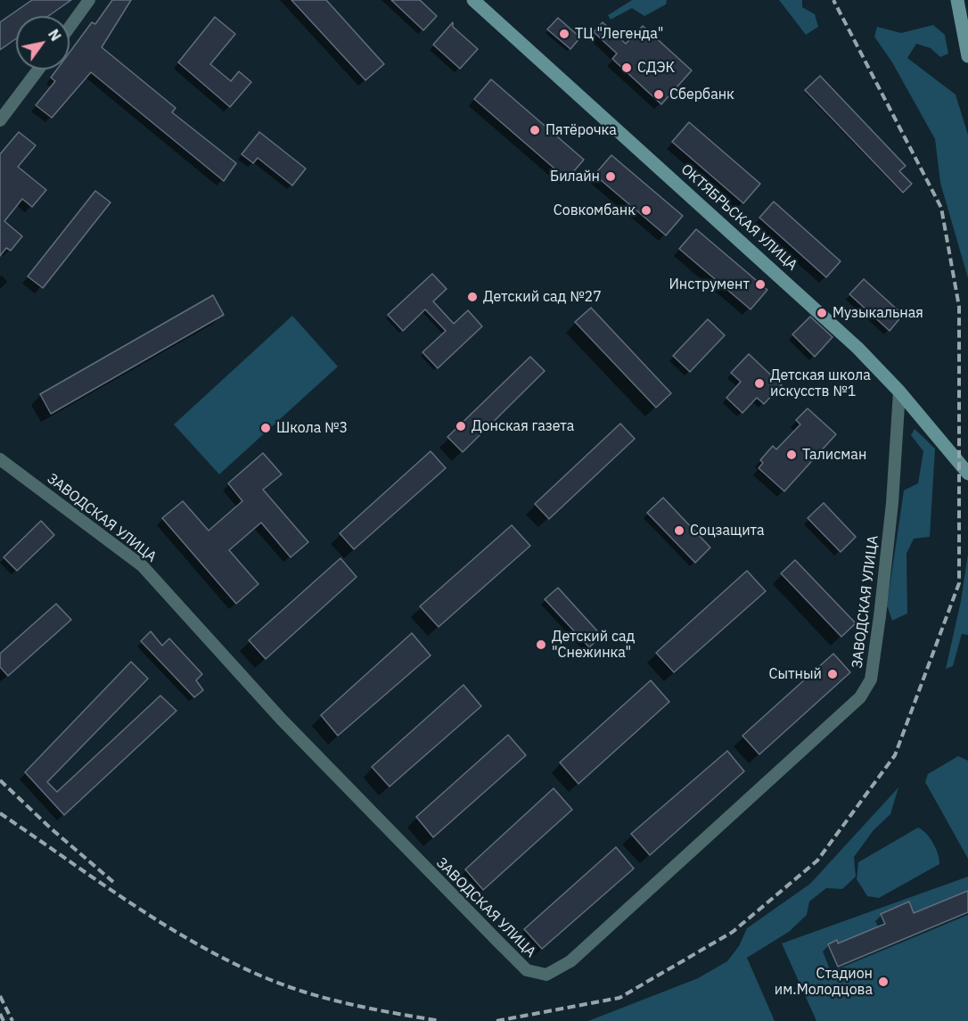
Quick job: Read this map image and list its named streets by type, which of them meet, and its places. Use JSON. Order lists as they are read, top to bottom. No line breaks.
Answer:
{"streets":{"main road":["ОКТЯБРЬСКАЯ УЛИЦА"],"street":["ЗАВОДСКАЯ УЛИЦА"]},"crossings":[["ОКТЯБРЬСКАЯ УЛИЦА","ЗАВОДСКАЯ УЛИЦА"]],"places":["ТЦ \"Легенда\"","СДЭК","Сбербанк","Пятёрочка","Билайн","Совкомбанк","Инструмент","Детский сад №27","Музыкальная","Детская школа искусств №1","Донская газета","Школа №3","Талисман","Соцзащита","Детский сад \"Снежинка\"","Сытный","Стадион им.Молодцова"],"north":"top right"}
